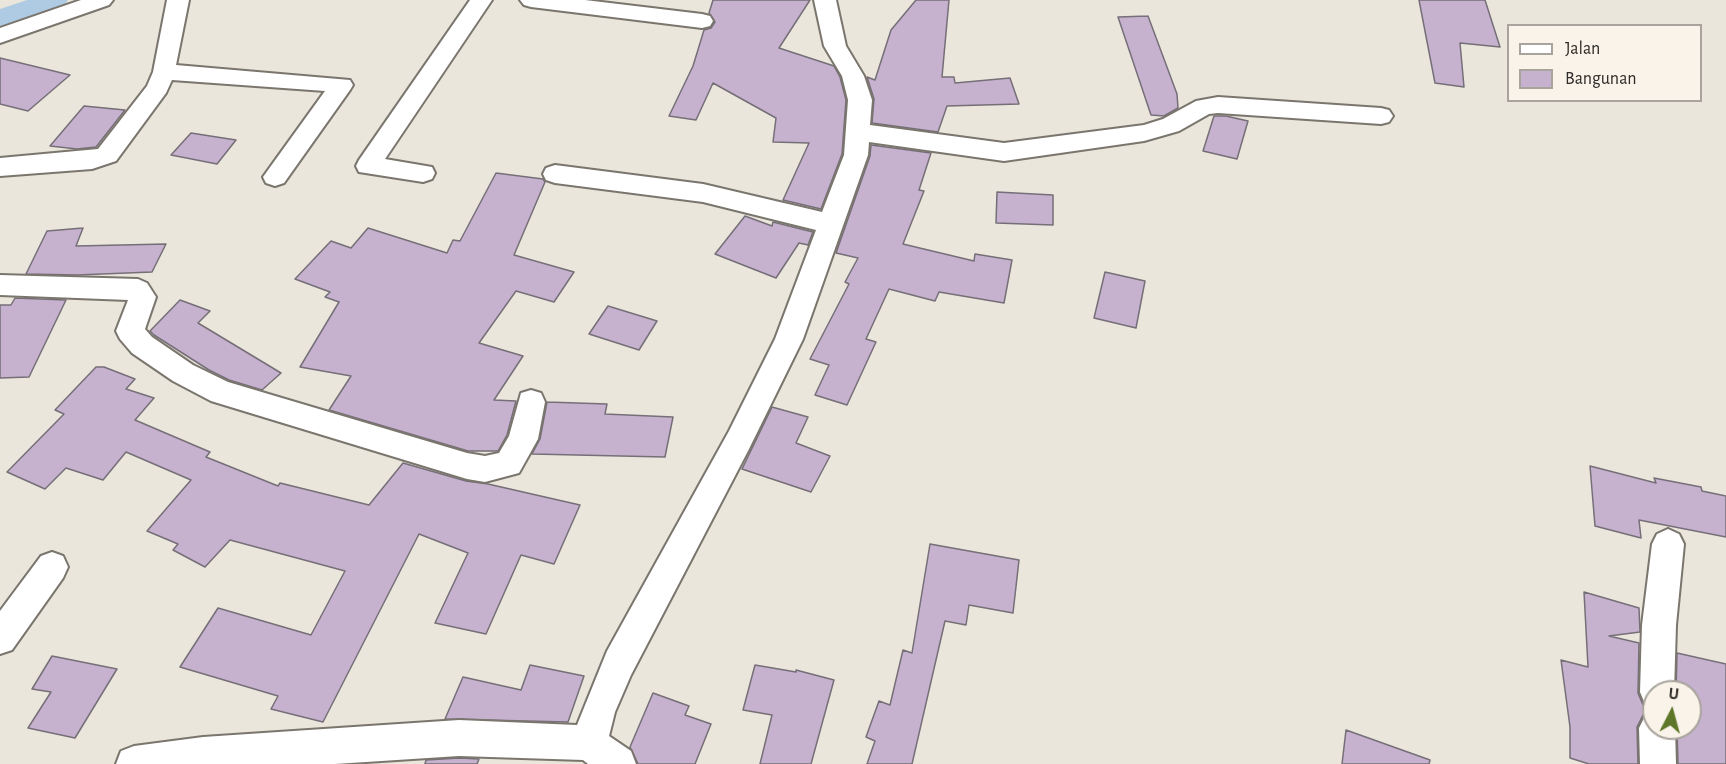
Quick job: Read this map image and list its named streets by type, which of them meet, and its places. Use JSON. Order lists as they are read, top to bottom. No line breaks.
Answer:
{"legend":["Jalan","Bangunan"],"north":"top"}
